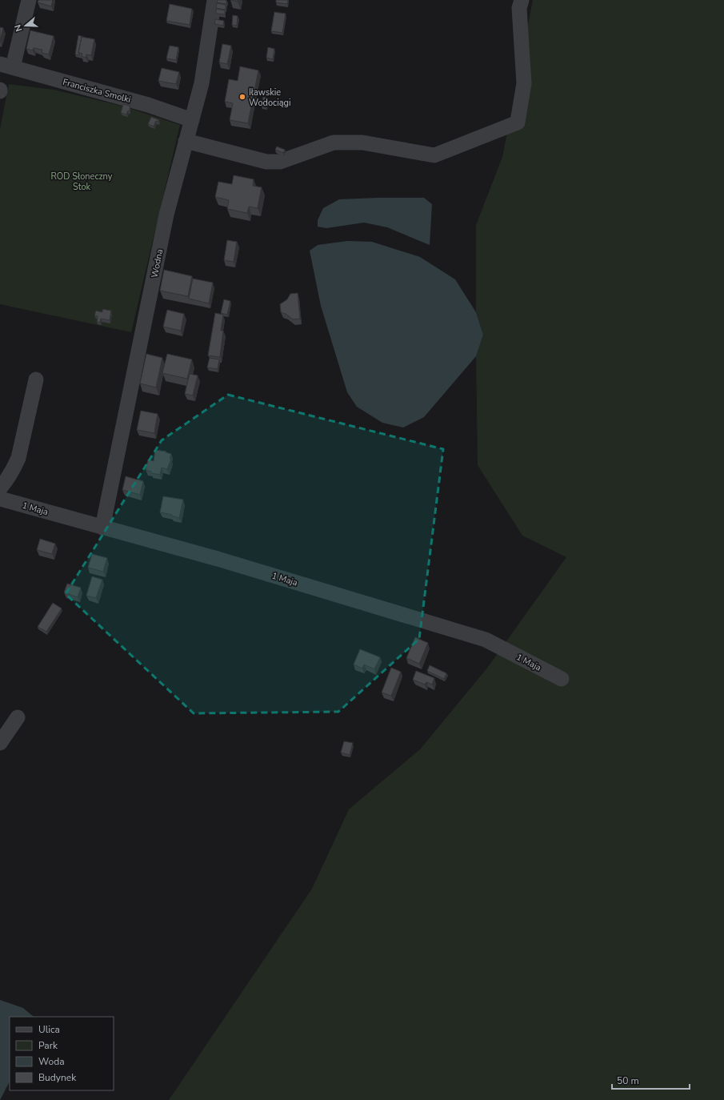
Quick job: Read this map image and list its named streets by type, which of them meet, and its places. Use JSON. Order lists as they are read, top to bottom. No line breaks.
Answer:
{"streets":{"street":["Franciszka Smolki","Wodna","1 Maja"]},"crossings":[["Franciszka Smolki","Wodna"],["Wodna","1 Maja"]],"parks":["ROD Słoneczny Stok"],"places":["Iławskie Wodociągi"],"legend":["Ulica","Park","Woda","Budynek"],"scale_bar":"50 m","north":"left"}
